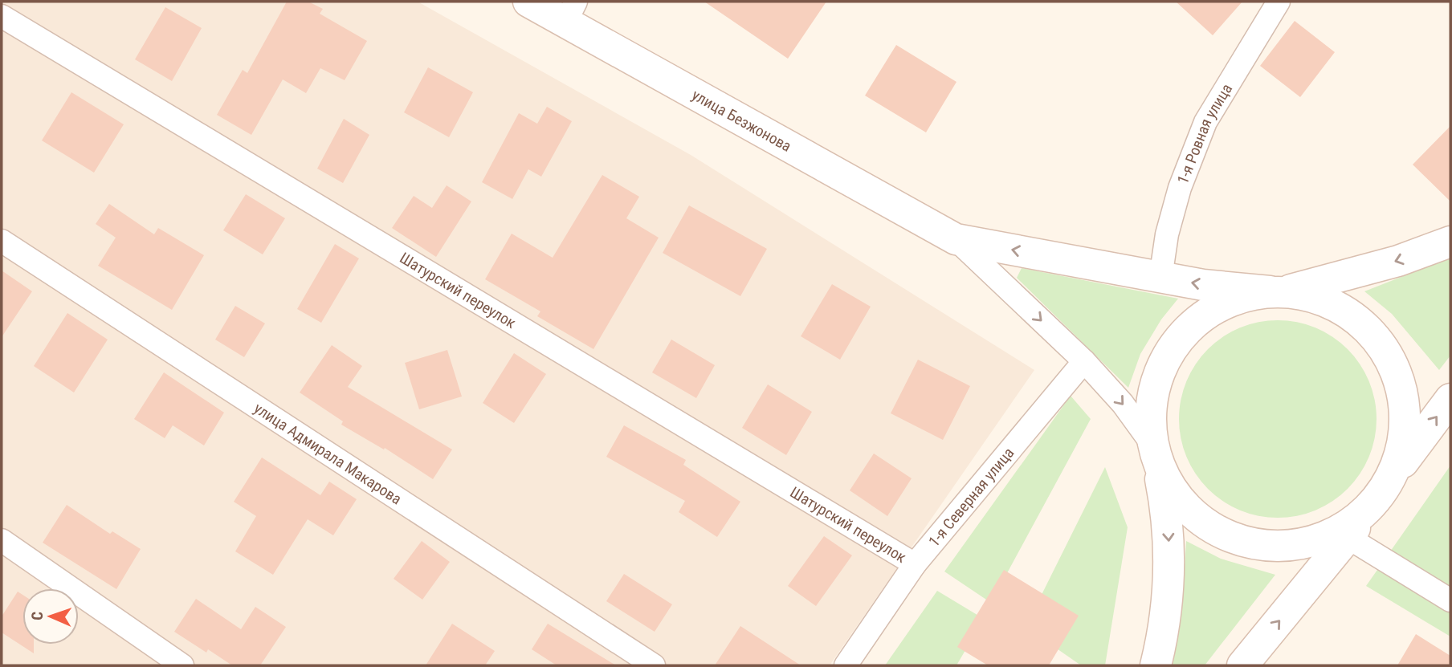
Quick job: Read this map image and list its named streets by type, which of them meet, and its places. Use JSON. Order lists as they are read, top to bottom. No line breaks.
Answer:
{"streets":{"main road":["улица Безжонова"],"street":["1-я Ровная улица","Шатурский переулок","улица Адмирала Макарова","1-я Северная улица"]},"crossings":[["улица Безжонова","1-я Ровная улица"],["Шатурский переулок","1-я Северная улица"]],"one_way":["улица Безжонова"],"north":"left"}
